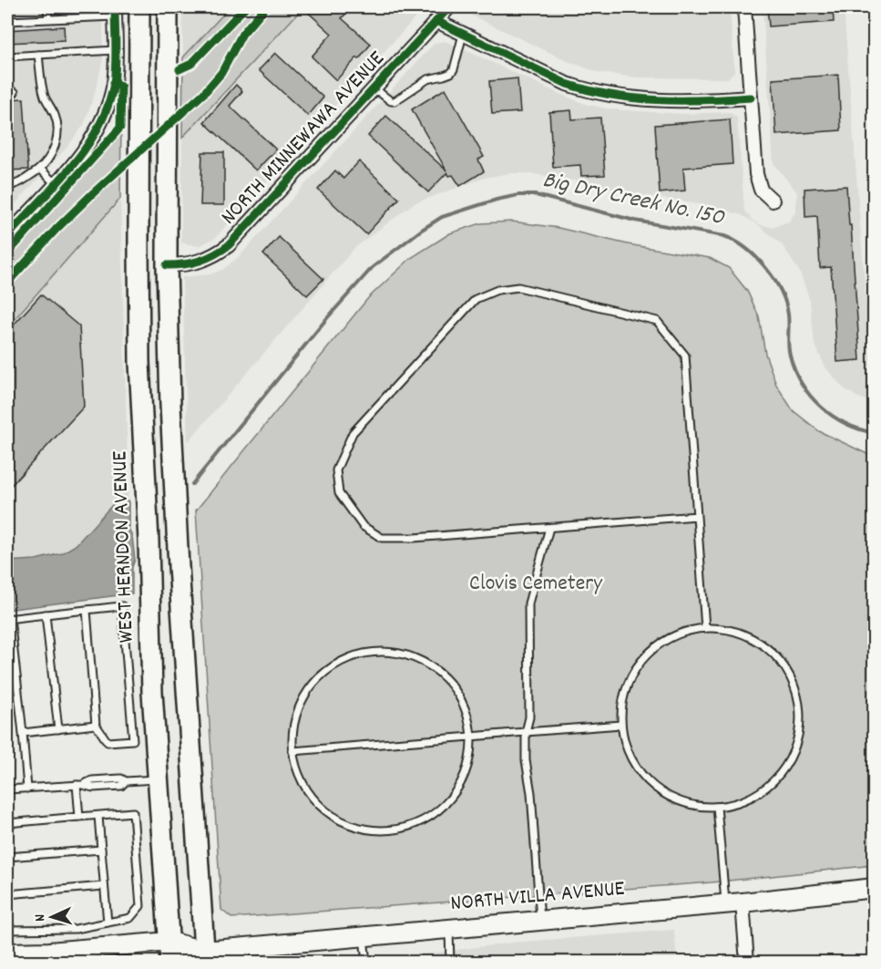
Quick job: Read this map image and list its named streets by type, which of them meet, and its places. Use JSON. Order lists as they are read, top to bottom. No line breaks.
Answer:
{"streets":{"main road":["WEST HERNDON AVENUE","NORTH VILLA AVENUE"],"street":["NORTH MINNEWAWA AVENUE"]},"crossings":[["WEST HERNDON AVENUE","NORTH VILLA AVENUE"]],"water":["Big Dry Creek No. 150"],"parks":["Clovis Cemetery"],"north":"left"}
